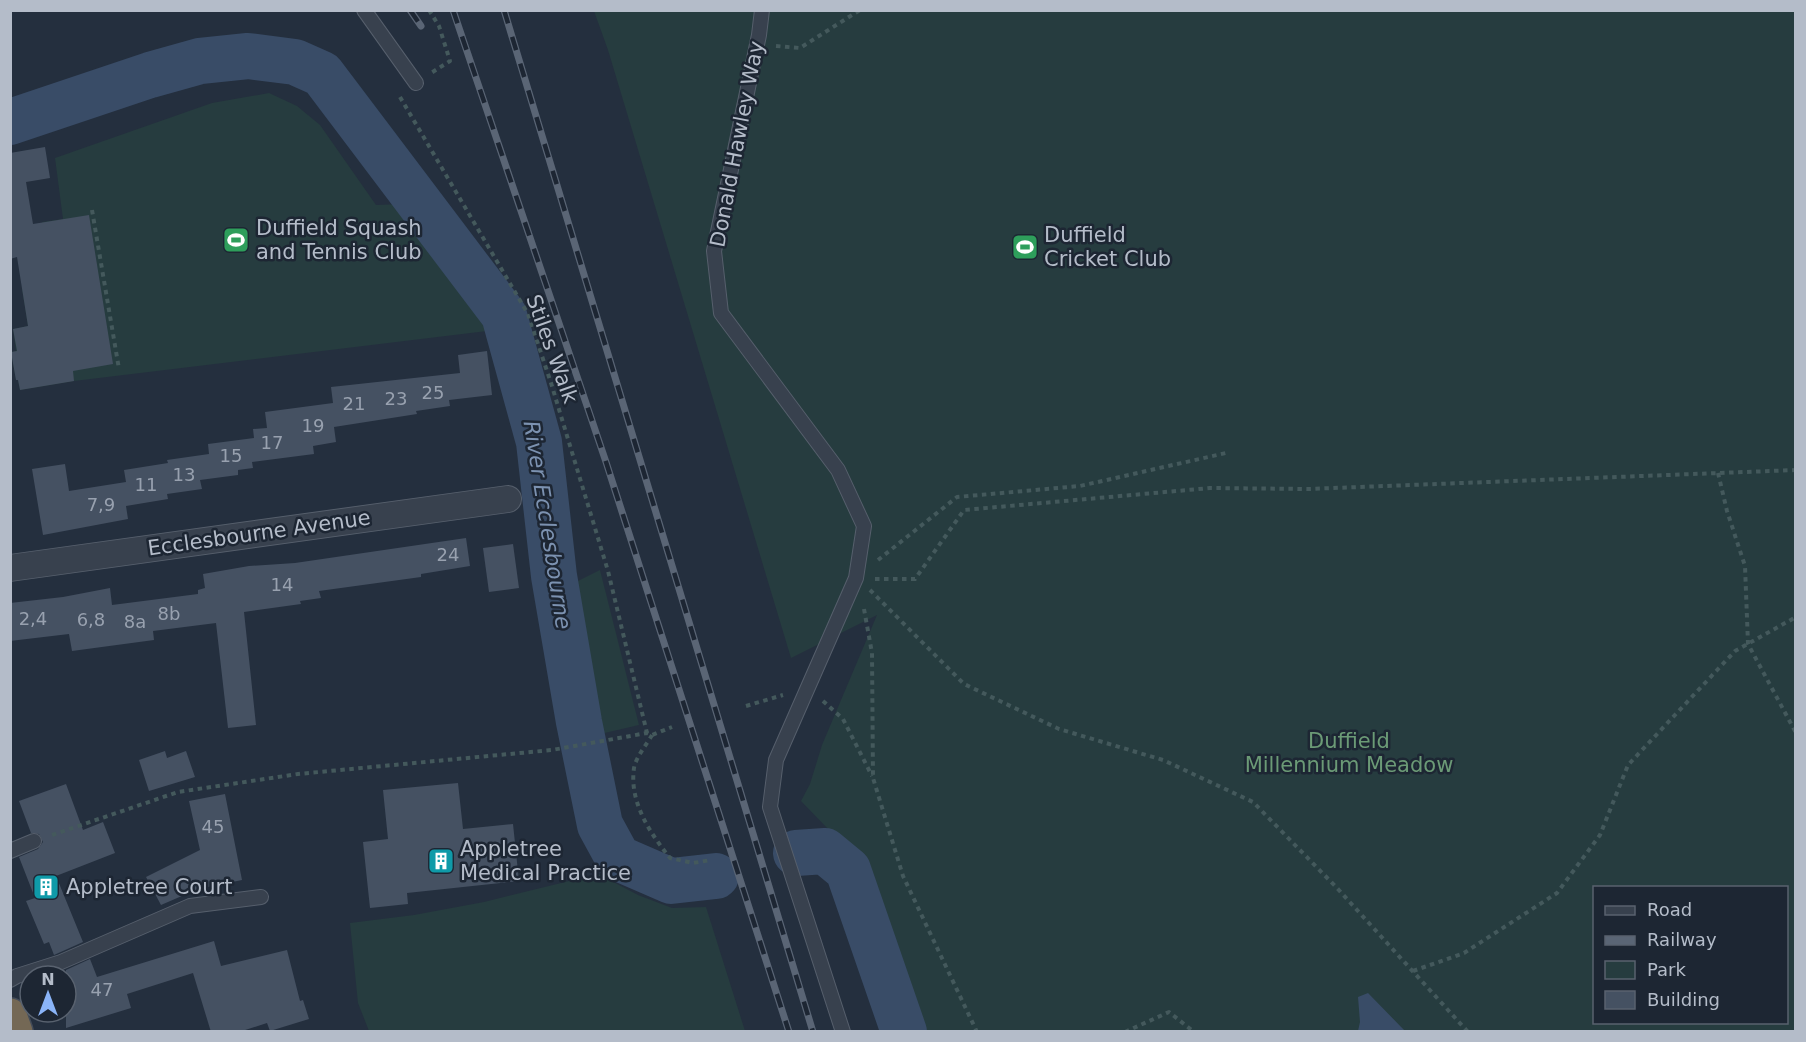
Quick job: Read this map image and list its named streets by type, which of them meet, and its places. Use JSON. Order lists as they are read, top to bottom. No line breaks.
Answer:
{"streets":{"street":["Ecclesbourne Avenue"],"lane":["Donald Hawley Way"],"path":["Stiles Walk"]},"water":["River Ecclesbourne"],"parks":["Duffield Millennium Meadow"],"places":{"sports":["Duffield Squash and Tennis Club","Duffield Cricket Club"],"building":["Appletree Medical Practice","Appletree Court"]},"house_numbers":["25","23","21","19","17","15","13","11","7,9","24","14","8b","2,4","6,8","8a","45","47"],"legend":["Road","Railway","Park","Building"],"north":"top"}
